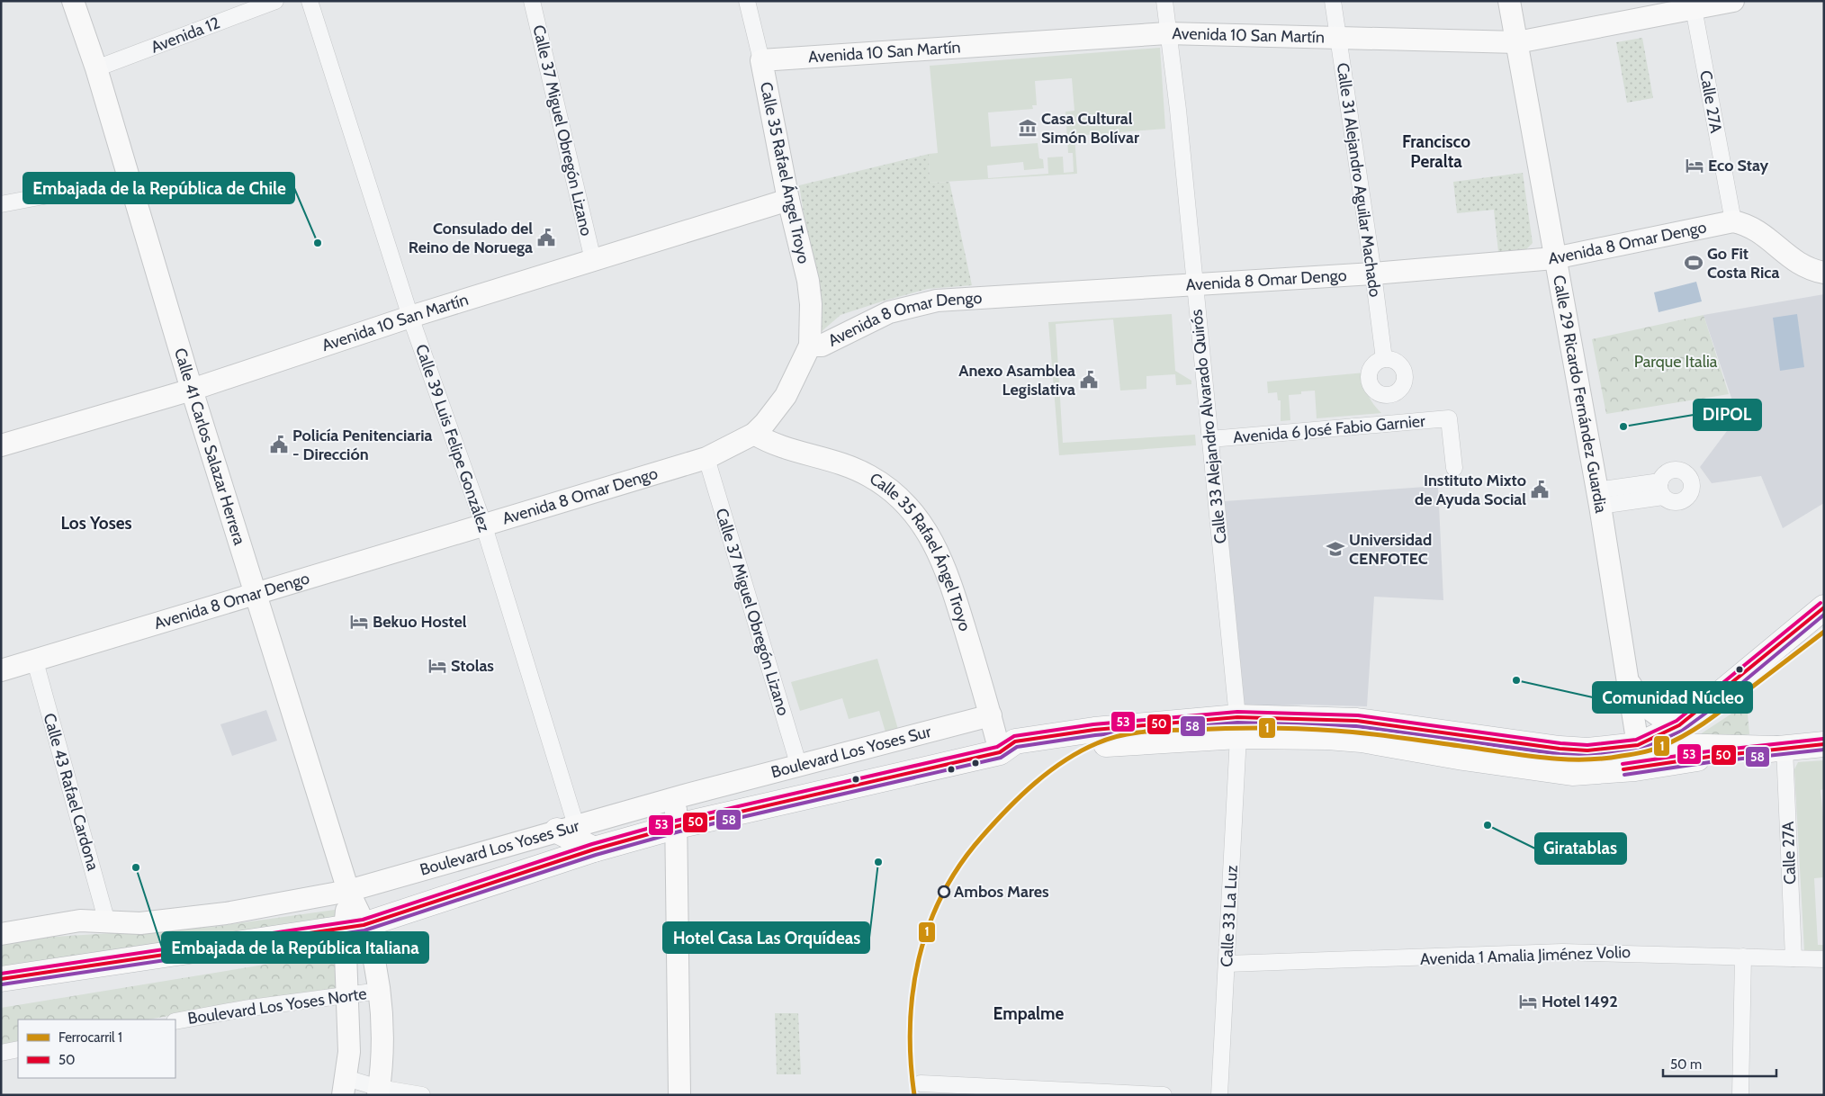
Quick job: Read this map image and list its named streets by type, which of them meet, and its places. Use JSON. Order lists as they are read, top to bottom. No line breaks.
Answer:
{"streets":{"street":["Avenida 12","Avenida 10 San Martín","Calle 27A","Calle 37 Miguel Obregón Lizano","Calle 35 Rafael Ángel Troyo","Calle 31 Alejandro Aguilar Machado","Avenida 8 Omar Dengo","Calle 29 Ricardo Fernández Guardia","Calle 33 Alejandro Alvarado Quirós","Avenida 6 José Fabio Garnier","Calle 39 Luis Felipe González","Calle 41 Carlos Salazar Herrera","Boulevard Los Yoses Sur","Calle 43 Rafael Cardona","Calle 33 La Luz","Avenida 1 Amalia Jiménez Volio","Boulevard Los Yoses Norte"]},"crossings":[["Avenida 12","Calle 41 Carlos Salazar Herrera"],["Avenida 10 San Martín","Calle 27A"],["Avenida 10 San Martín","Calle 37 Miguel Obregón Lizano"],["Avenida 10 San Martín","Calle 35 Rafael Ángel Troyo"],["Avenida 10 San Martín","Calle 31 Alejandro Aguilar Machado"],["Avenida 10 San Martín","Calle 29 Ricardo Fernández Guardia"],["Avenida 10 San Martín","Calle 33 Alejandro Alvarado Quirós"],["Avenida 10 San Martín","Calle 39 Luis Felipe González"],["Avenida 10 San Martín","Calle 41 Carlos Salazar Herrera"],["Calle 27A","Avenida 8 Omar Dengo"],["Calle 27A","Avenida 1 Amalia Jiménez Volio"],["Calle 37 Miguel Obregón Lizano","Avenida 8 Omar Dengo"],["Calle 37 Miguel Obregón Lizano","Boulevard Los Yoses Sur"],["Calle 35 Rafael Ángel Troyo","Avenida 8 Omar Dengo"],["Calle 35 Rafael Ángel Troyo","Boulevard Los Yoses Sur"],["Calle 31 Alejandro Aguilar Machado","Avenida 8 Omar Dengo"],["Avenida 8 Omar Dengo","Calle 29 Ricardo Fernández Guardia"],["Avenida 8 Omar Dengo","Calle 33 Alejandro Alvarado Quirós"],["Avenida 8 Omar Dengo","Calle 39 Luis Felipe González"],["Avenida 8 Omar Dengo","Calle 41 Carlos Salazar Herrera"],["Avenida 8 Omar Dengo","Calle 43 Rafael Cardona"],["Calle 33 Alejandro Alvarado Quirós","Avenida 6 José Fabio Garnier"],["Calle 33 Alejandro Alvarado Quirós","Calle 33 La Luz"],["Calle 39 Luis Felipe González","Boulevard Los Yoses Sur"],["Calle 41 Carlos Salazar Herrera","Boulevard Los Yoses Sur"],["Boulevard Los Yoses Sur","Calle 43 Rafael Cardona"],["Calle 33 La Luz","Avenida 1 Amalia Jiménez Volio"]],"districts":["Francisco Peralta","Los Yoses","Empalme"],"parks":["Parque Italia"],"places":{"museum":["Casa Cultural Simón Bolívar"],"hotel":["Eco Stay","Bekuo Hostel","Stolas","Hotel 1492"],"public building":["Consulado del Reino de Noruega","Anexo Asamblea Legislativa","Policía Penitenciaria - Dirección","Instituto Mixto de Ayuda Social"],"other":["Embajada de la República de Chile","DIPOL","Comunidad Núcleo","Giratablas","Hotel Casa Las Orquídeas","Embajada de la República Italiana","Ambos Mares"],"sports":["Go Fit Costa Rica"],"school or university":["Universidad CENFOTEC"]},"lines":["transit line 53","transit line 50","transit line 58","rail line 1"],"legend":["Ferrocarril 1","50"],"scale_bar":"50 m"}
